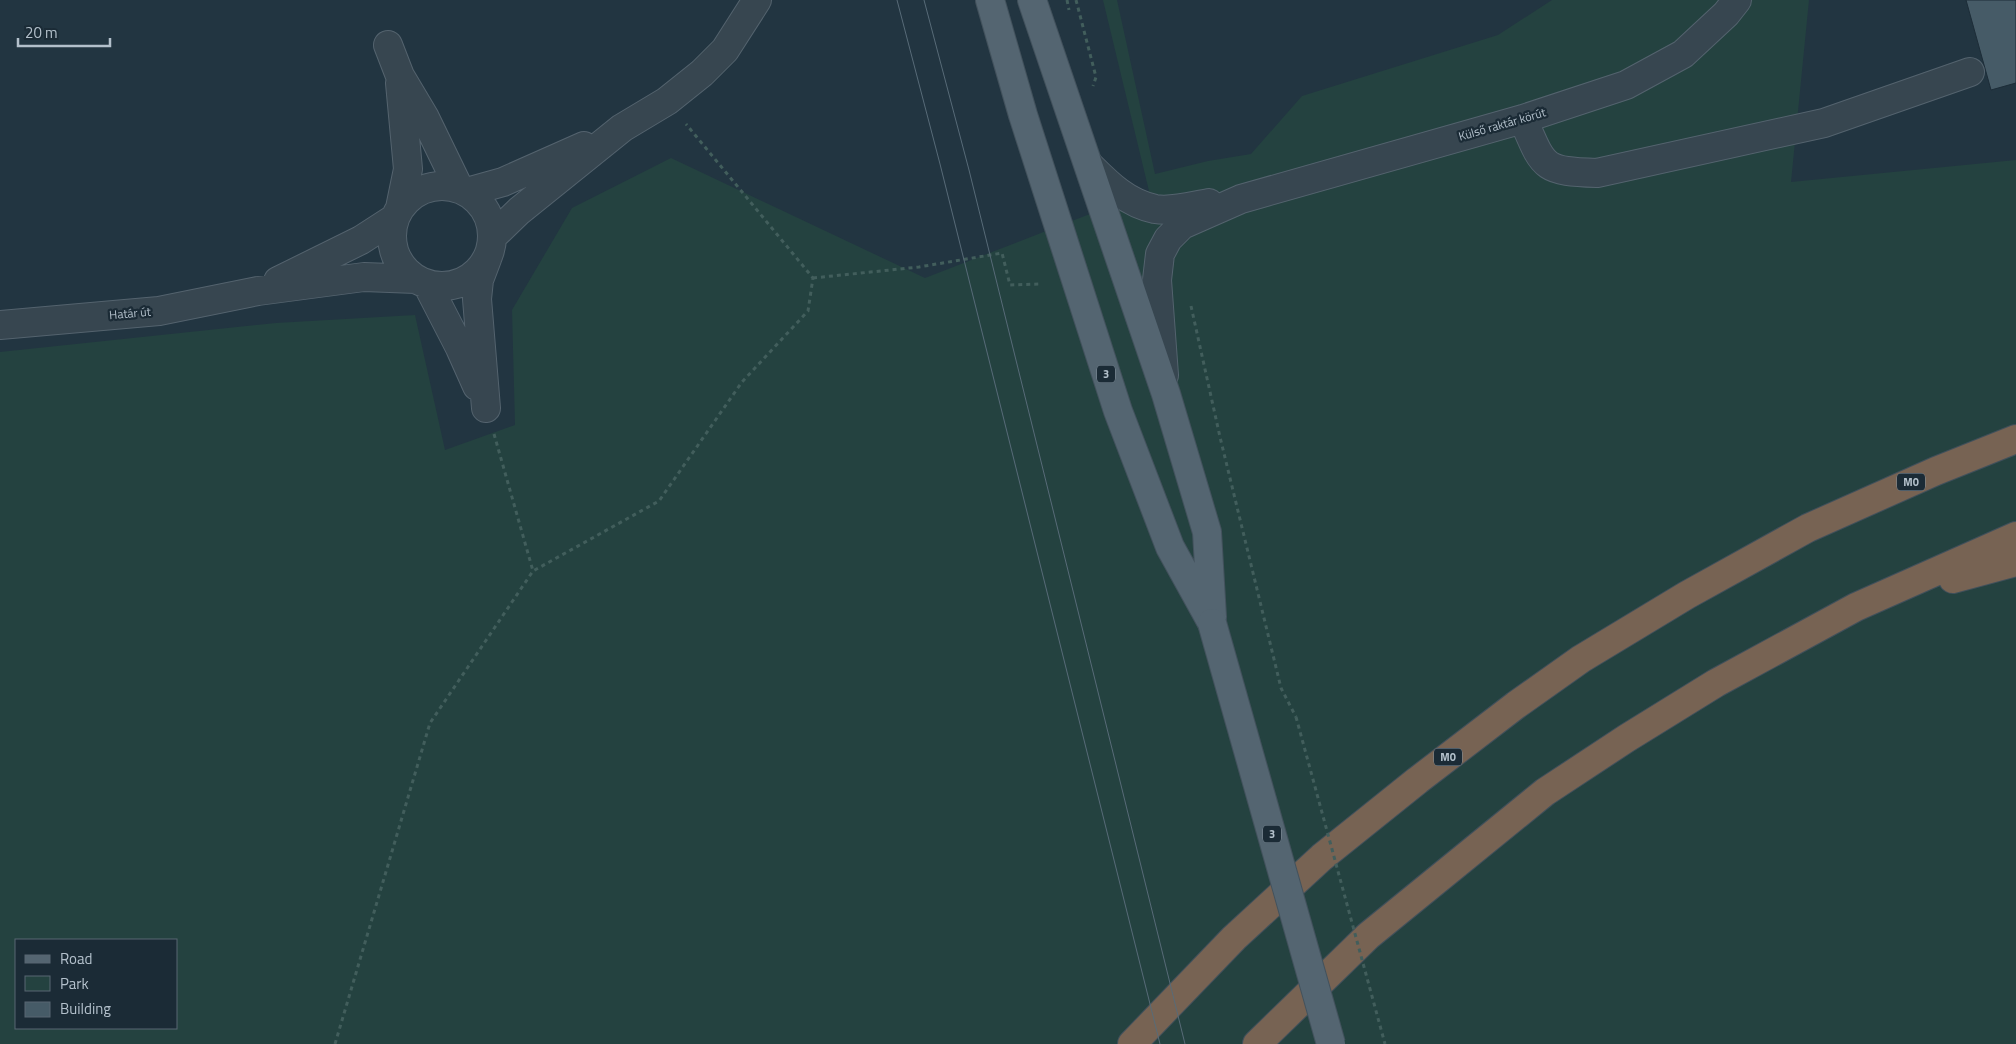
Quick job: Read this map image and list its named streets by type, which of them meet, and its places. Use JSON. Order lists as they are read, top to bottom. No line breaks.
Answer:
{"streets":{"highway":["M0"],"main road":["3"],"street":["Külső raktár körút","Határ út"]},"crossings":[["Külső raktár körút","3"]],"legend":["Road","Park","Building"],"scale_bar":"20 m"}
